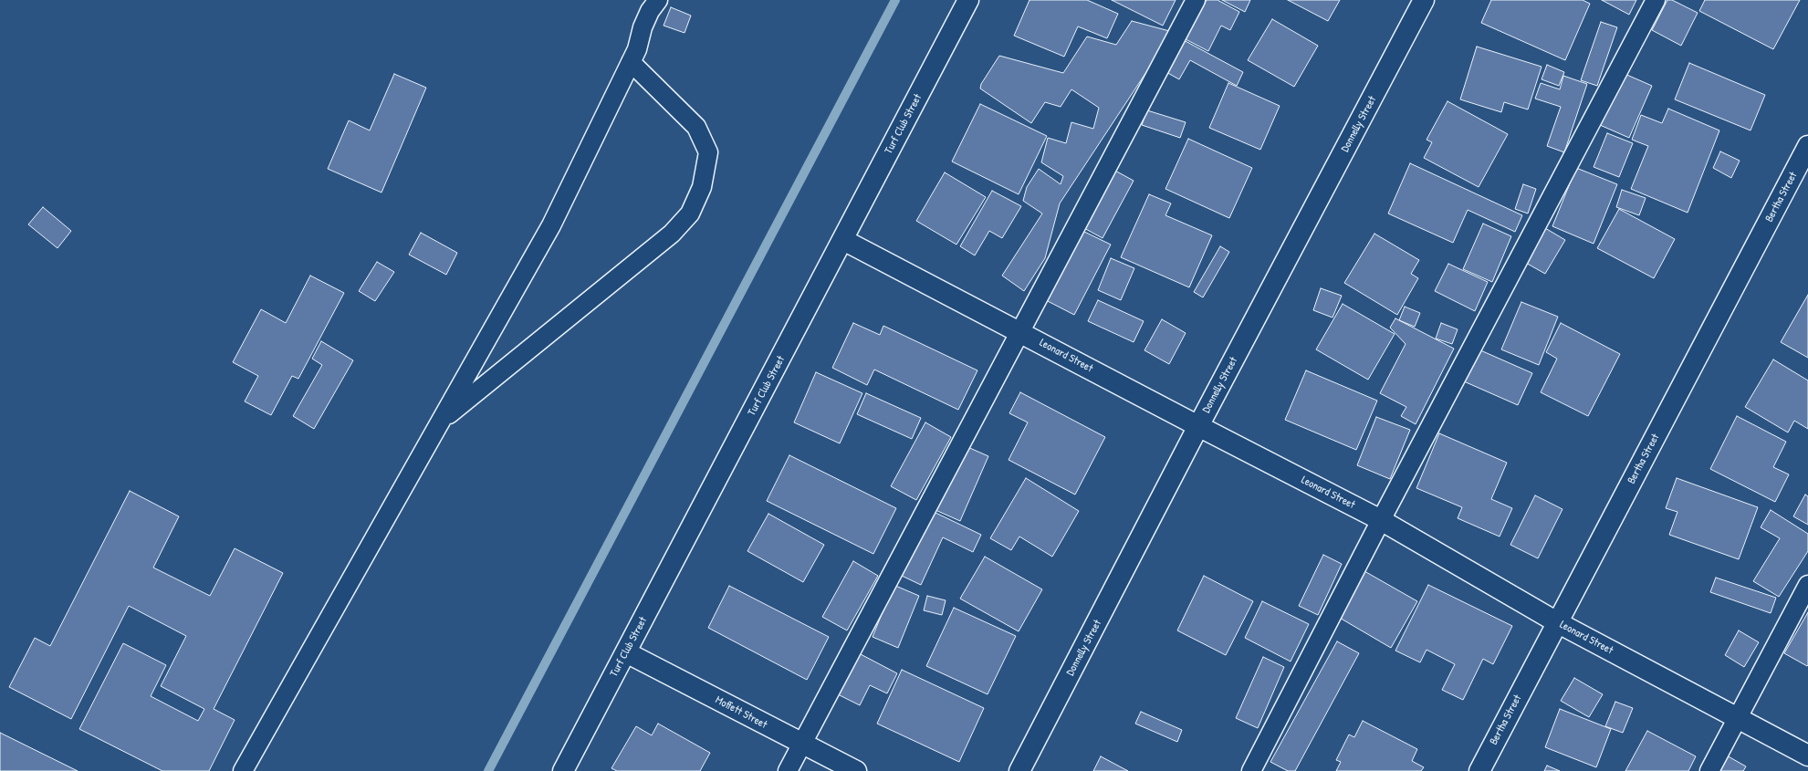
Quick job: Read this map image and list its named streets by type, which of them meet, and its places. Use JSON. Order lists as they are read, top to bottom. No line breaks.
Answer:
{"streets":{"street":["Turf Club Street","Donnelly Street","Bertha Street","Leonard Street","Moffett Street"]},"crossings":[["Turf Club Street","Leonard Street"],["Turf Club Street","Moffett Street"],["Donnelly Street","Leonard Street"],["Bertha Street","Leonard Street"]]}
